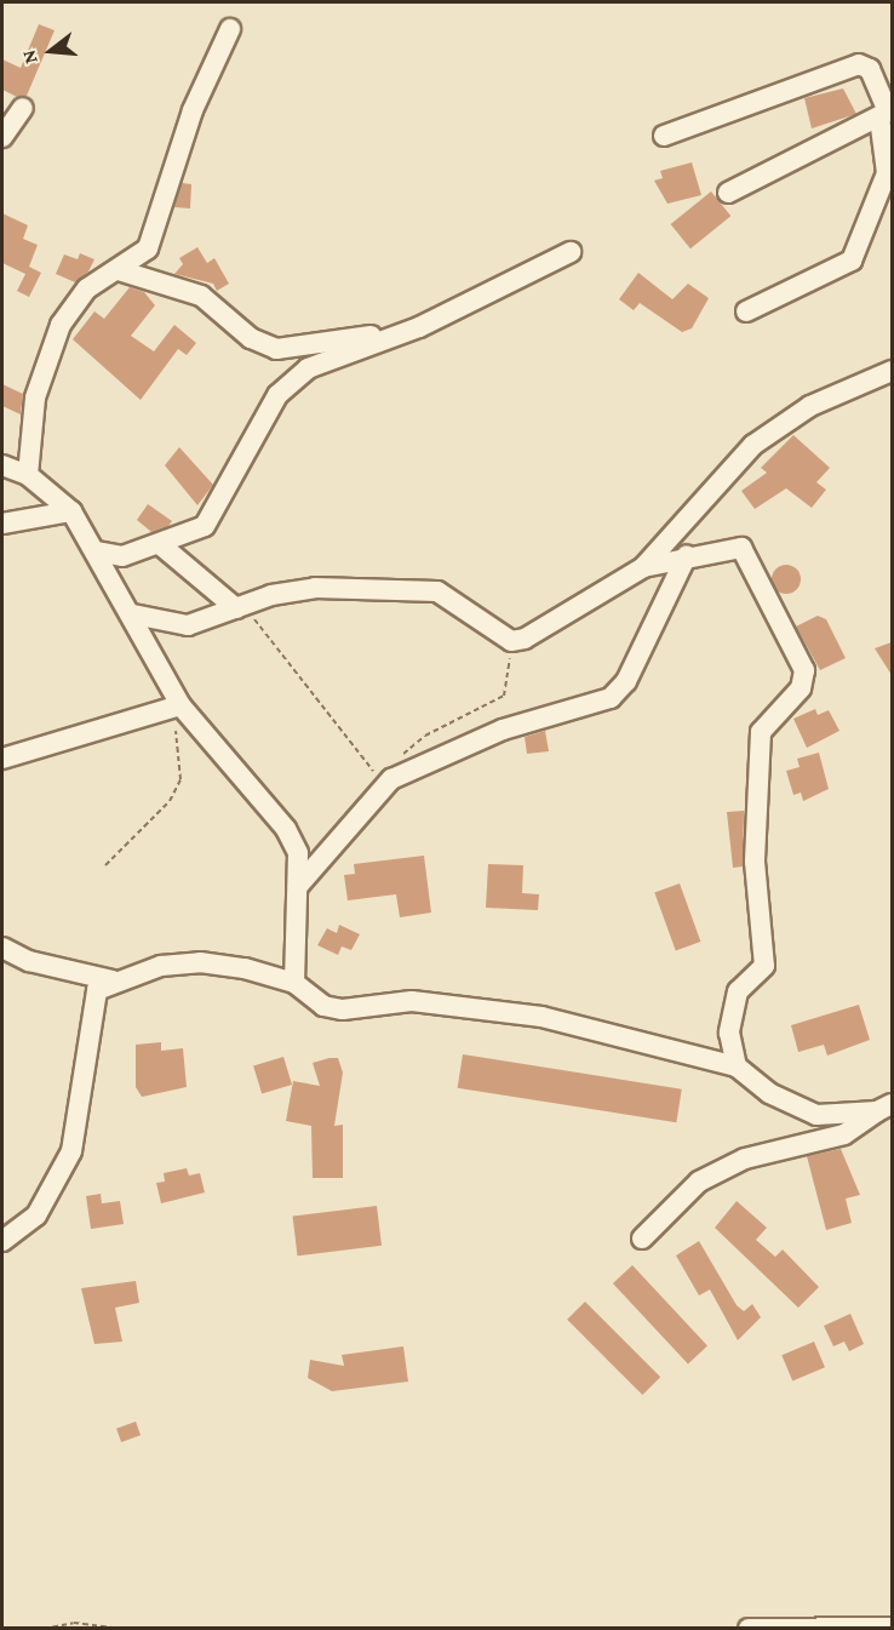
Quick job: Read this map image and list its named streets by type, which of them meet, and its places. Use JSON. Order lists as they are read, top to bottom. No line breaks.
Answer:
{"north":"left"}
